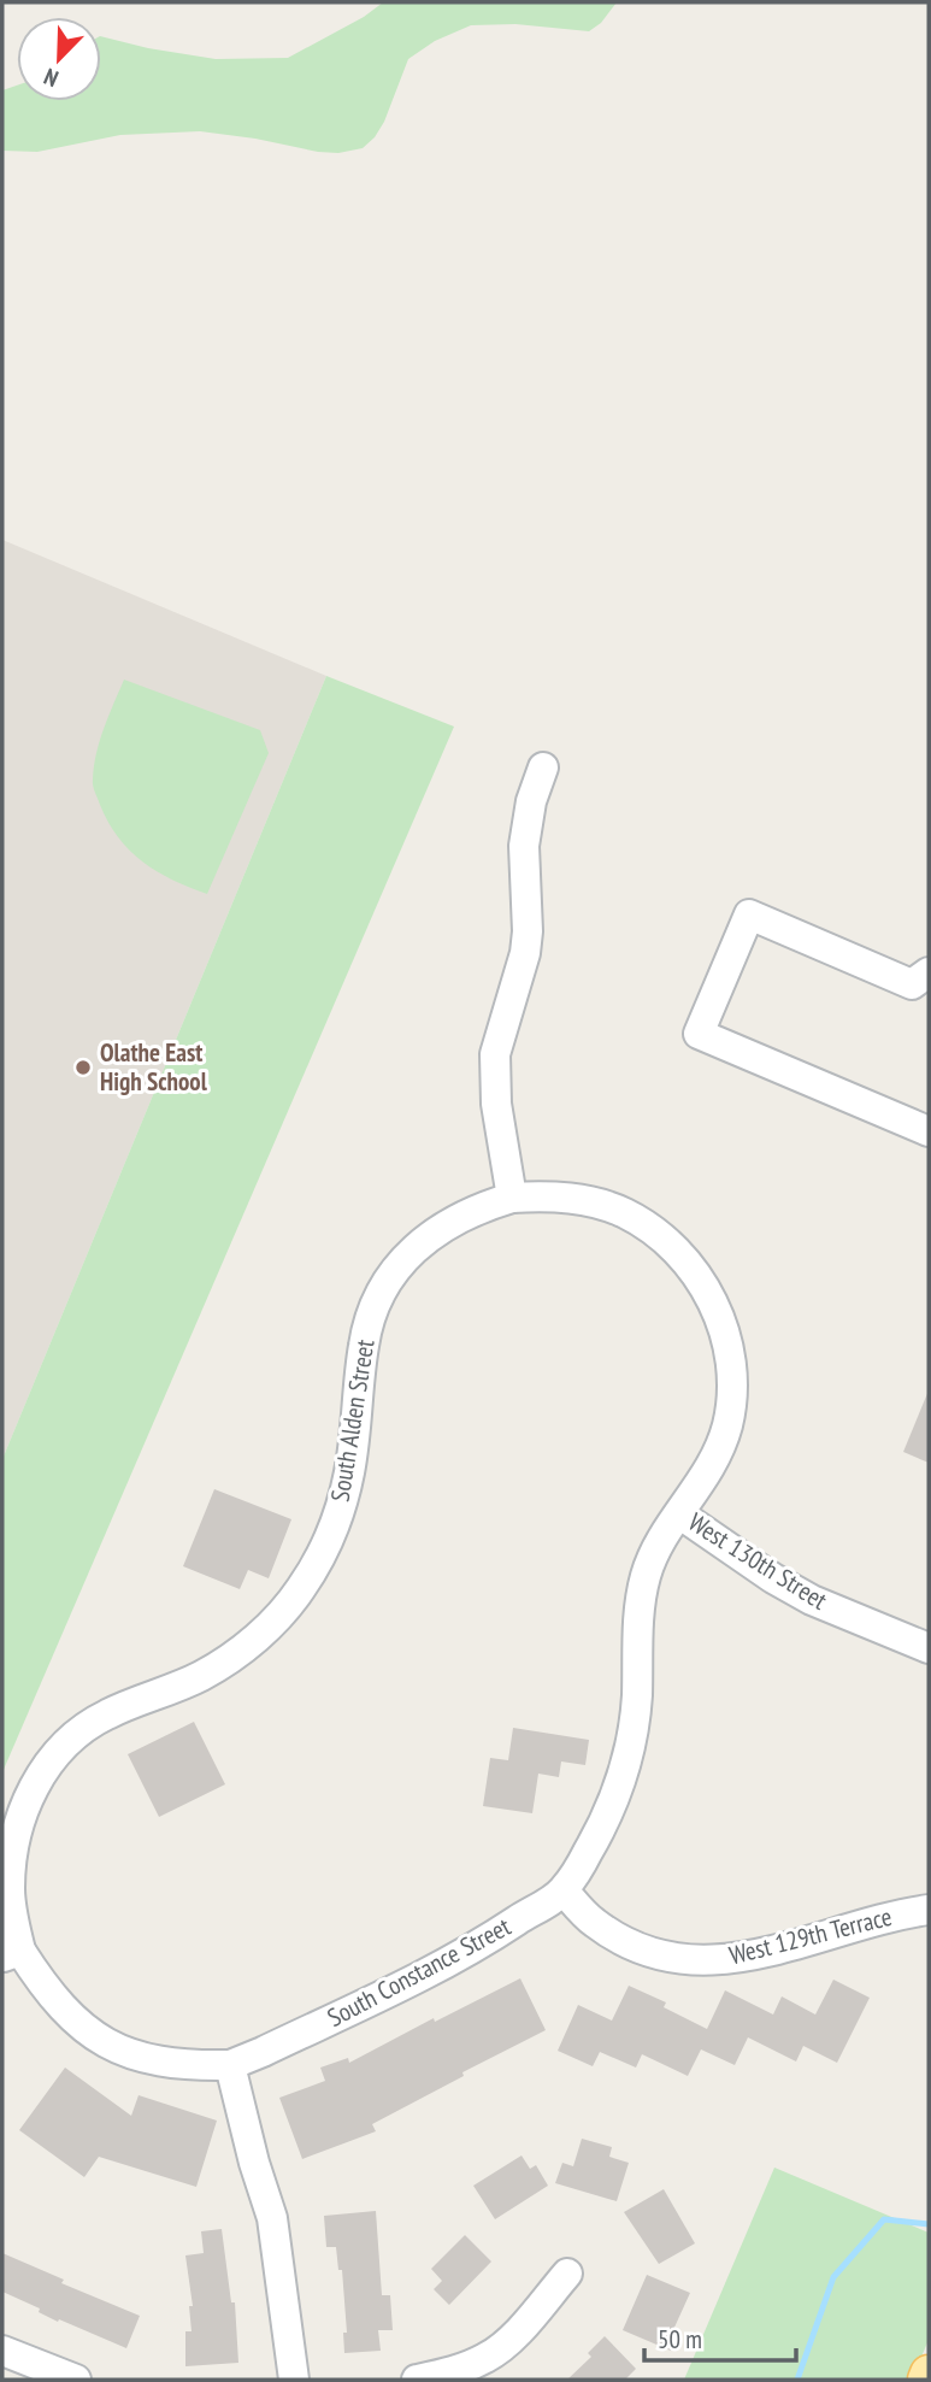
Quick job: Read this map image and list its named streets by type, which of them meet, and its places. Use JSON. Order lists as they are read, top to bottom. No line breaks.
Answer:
{"streets":{"street":["South Alden Street","West 130th Street","West 129th Terrace","South Constance Street"]},"crossings":[["South Alden Street","South Constance Street"],["West 130th Street","South Constance Street"],["West 129th Terrace","South Constance Street"]],"places":["Olathe East High School"],"scale_bar":"50 m","north":"bottom left"}
